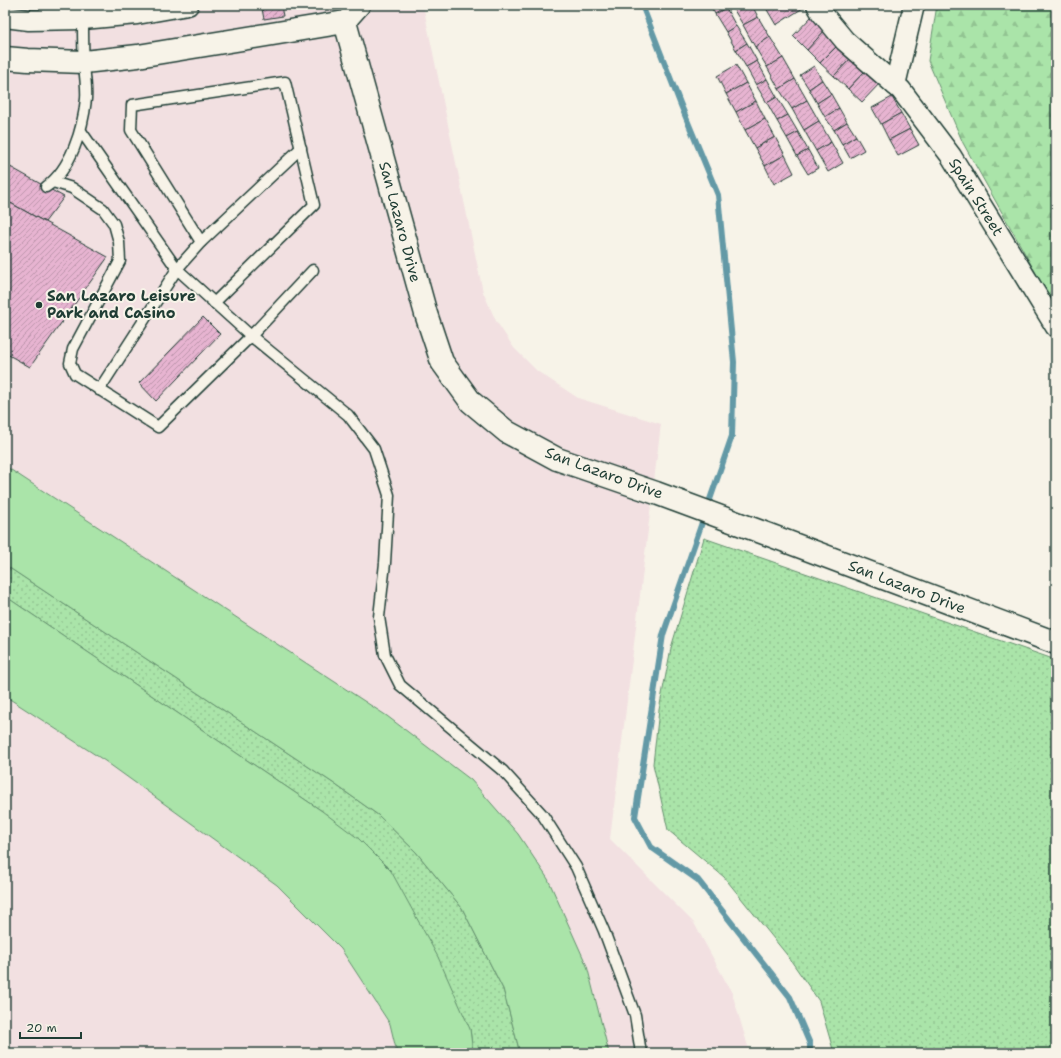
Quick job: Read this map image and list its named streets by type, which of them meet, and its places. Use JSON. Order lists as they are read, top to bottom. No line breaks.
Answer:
{"streets":{"street":["Spain Street","San Lazaro Drive"]},"places":["San Lazaro Leisure Park and Casino"],"scale_bar":"20 m"}
